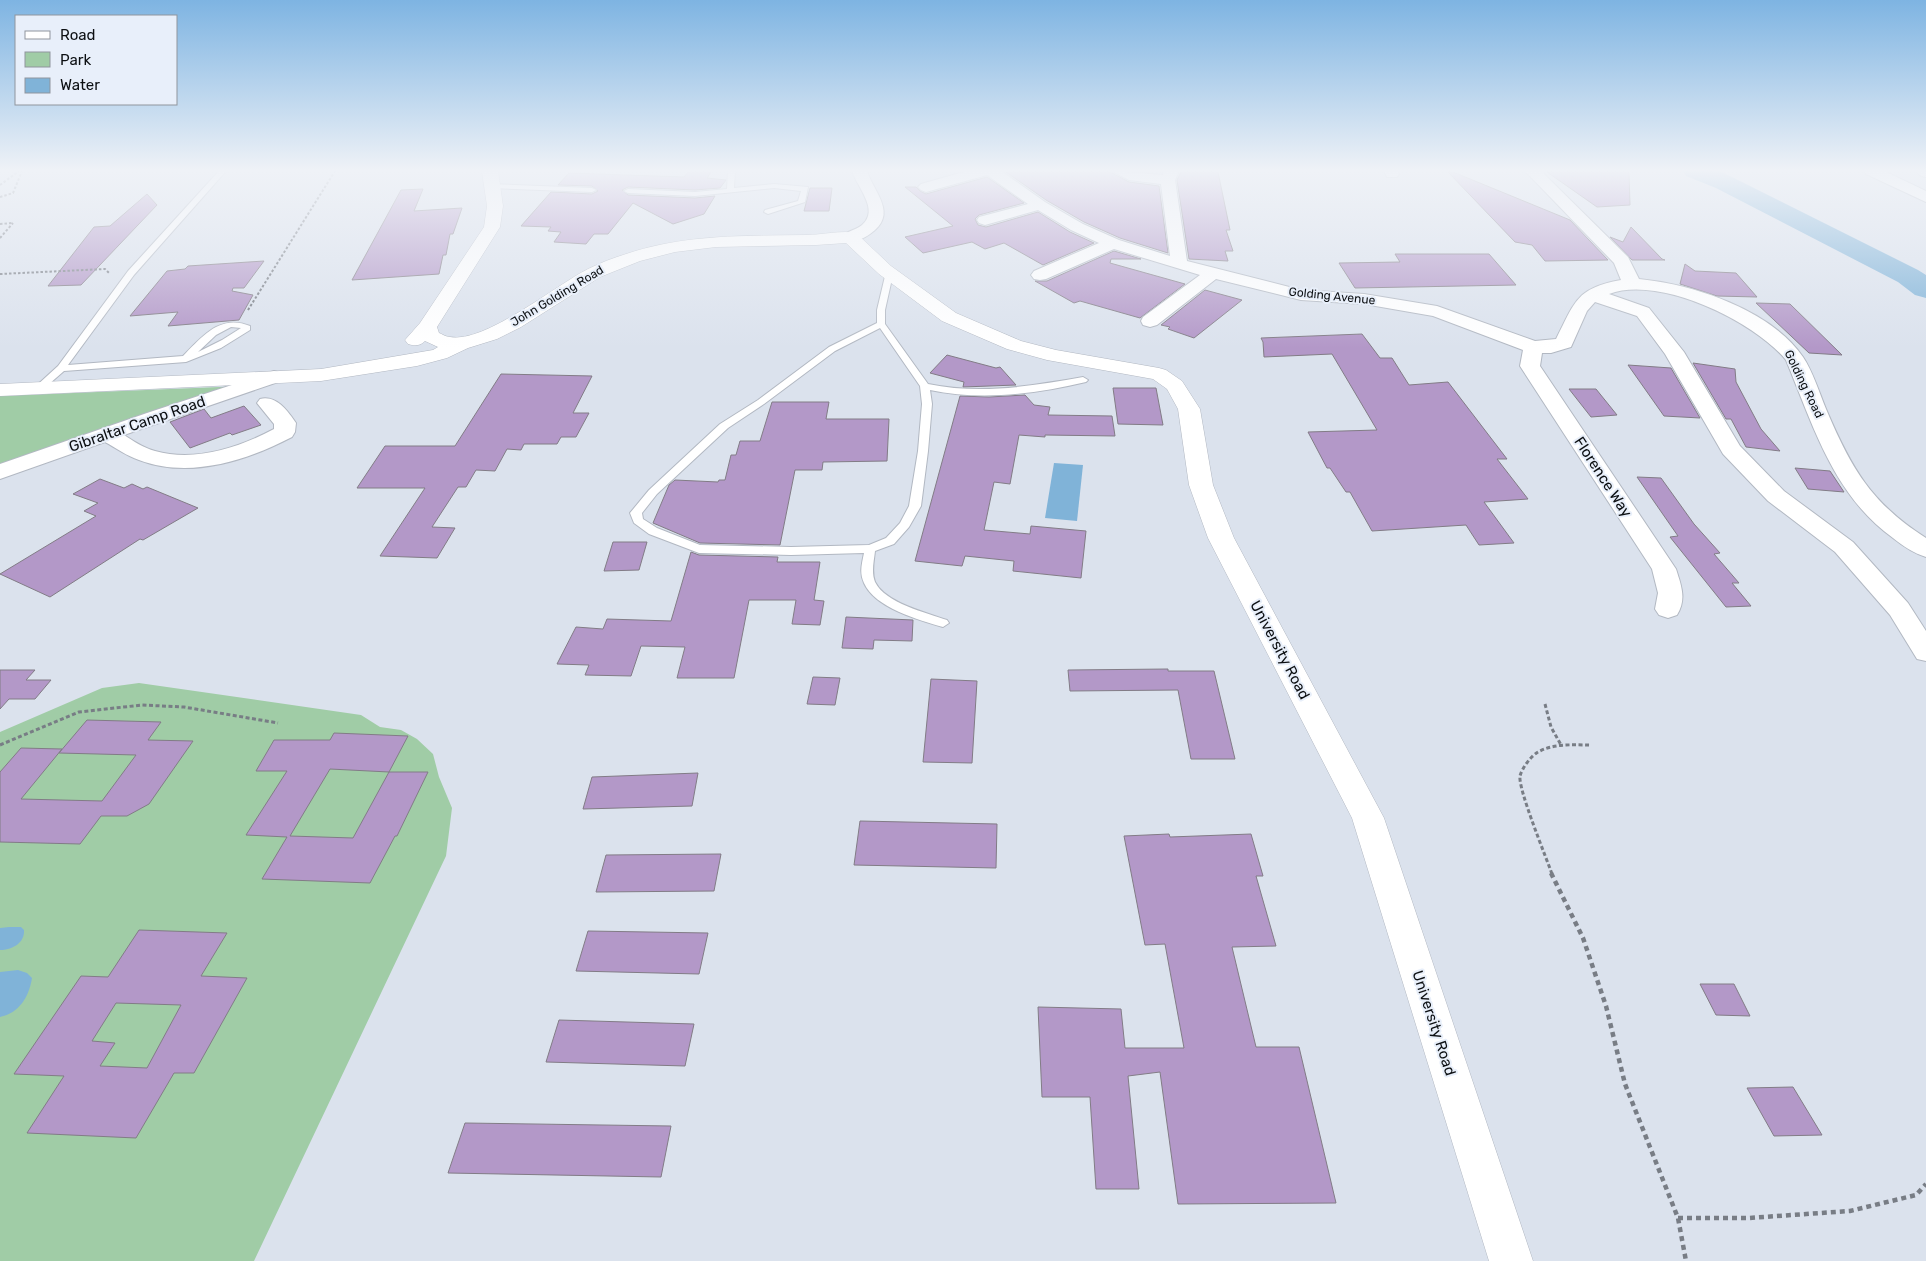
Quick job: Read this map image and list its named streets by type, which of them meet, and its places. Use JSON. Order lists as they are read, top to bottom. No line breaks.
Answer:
{"streets":{"street":["John Golding Road","Golding Avenue","Golding Road","Gibraltar Camp Road","Florence Way","University Road"]},"crossings":[["John Golding Road","University Road"],["Golding Avenue","Golding Road"],["Golding Avenue","Florence Way"]],"legend":["Road","Park","Water"]}
